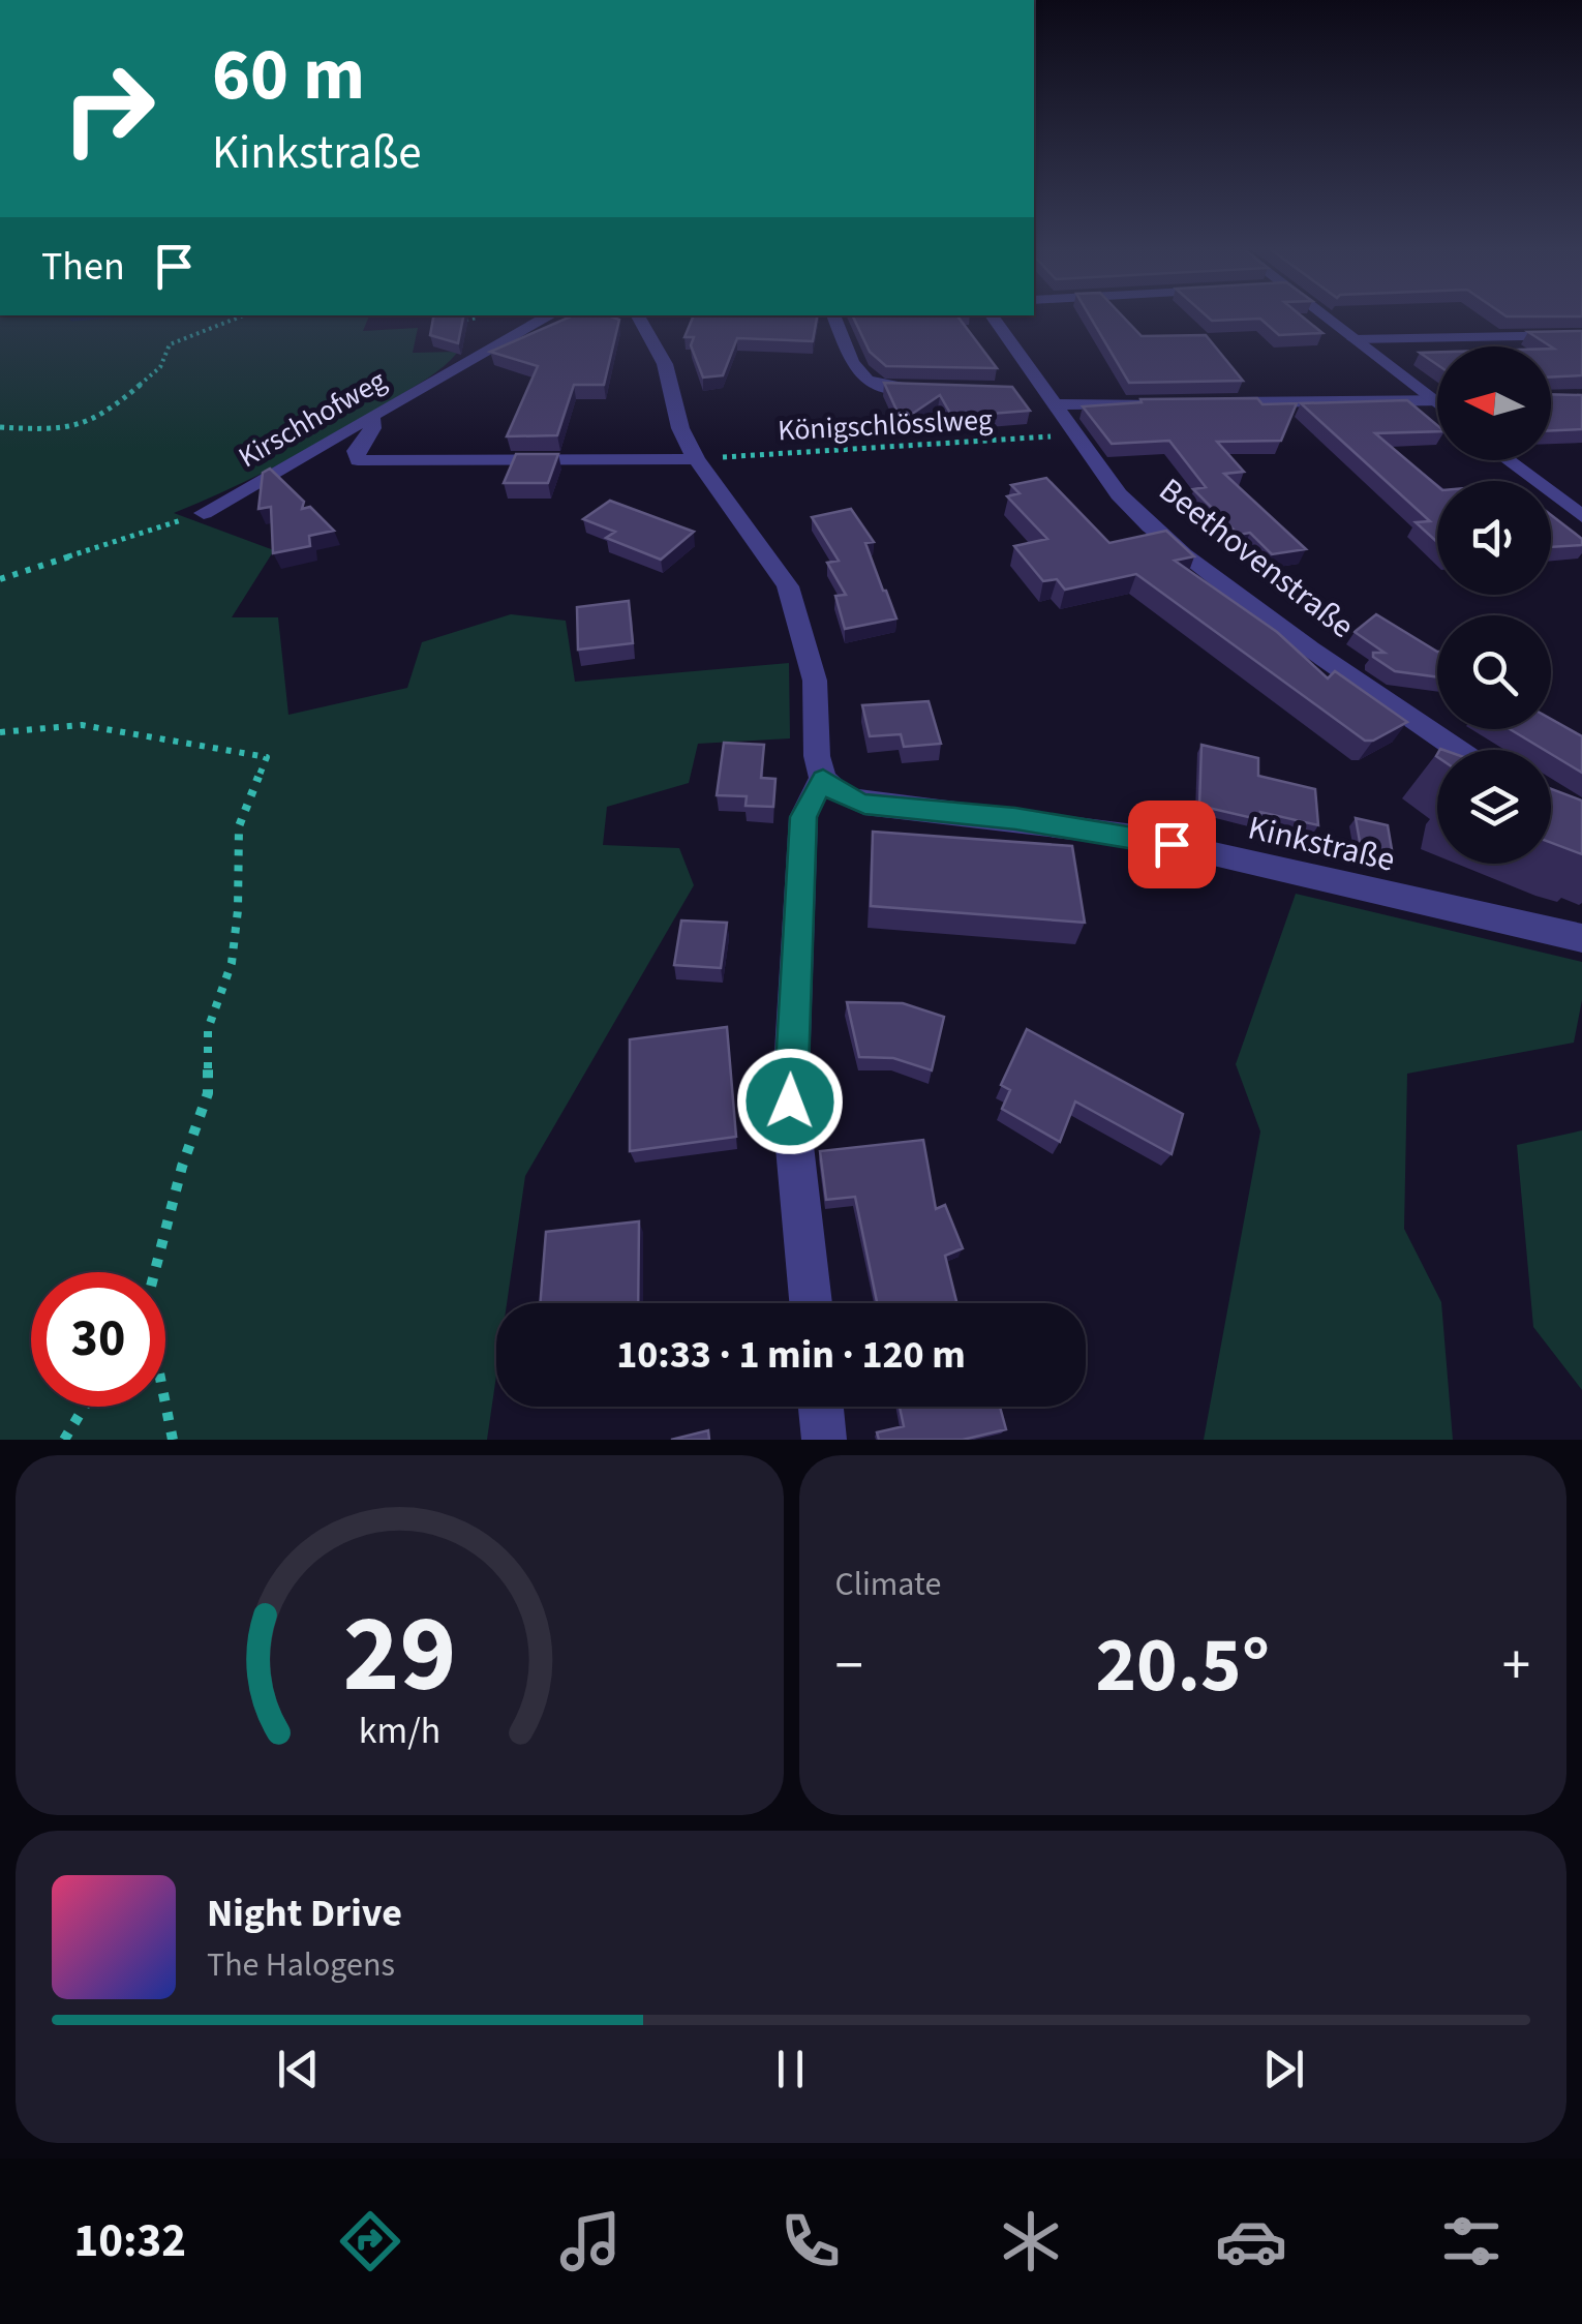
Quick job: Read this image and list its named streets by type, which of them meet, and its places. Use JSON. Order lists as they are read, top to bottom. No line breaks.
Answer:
{"streets":{"street":["Kirschhofweg","Beethovenstraße","Kinkstraße"],"path":["Königschlösslweg"]},"crossings":[["Königschlösslweg","Beethovenstraße"]],"north":"left","page":{"turn":["60 m","Kinkstraße"],"then":"Then","limit":"30","trip":"10:33 · 1 min · 120 m","tile":"Climate","heat":["−","20.5°","+"],"song":["Night Drive","The Halogens"],"tabs":"10:32","gauge":["29","km/h"]}}
